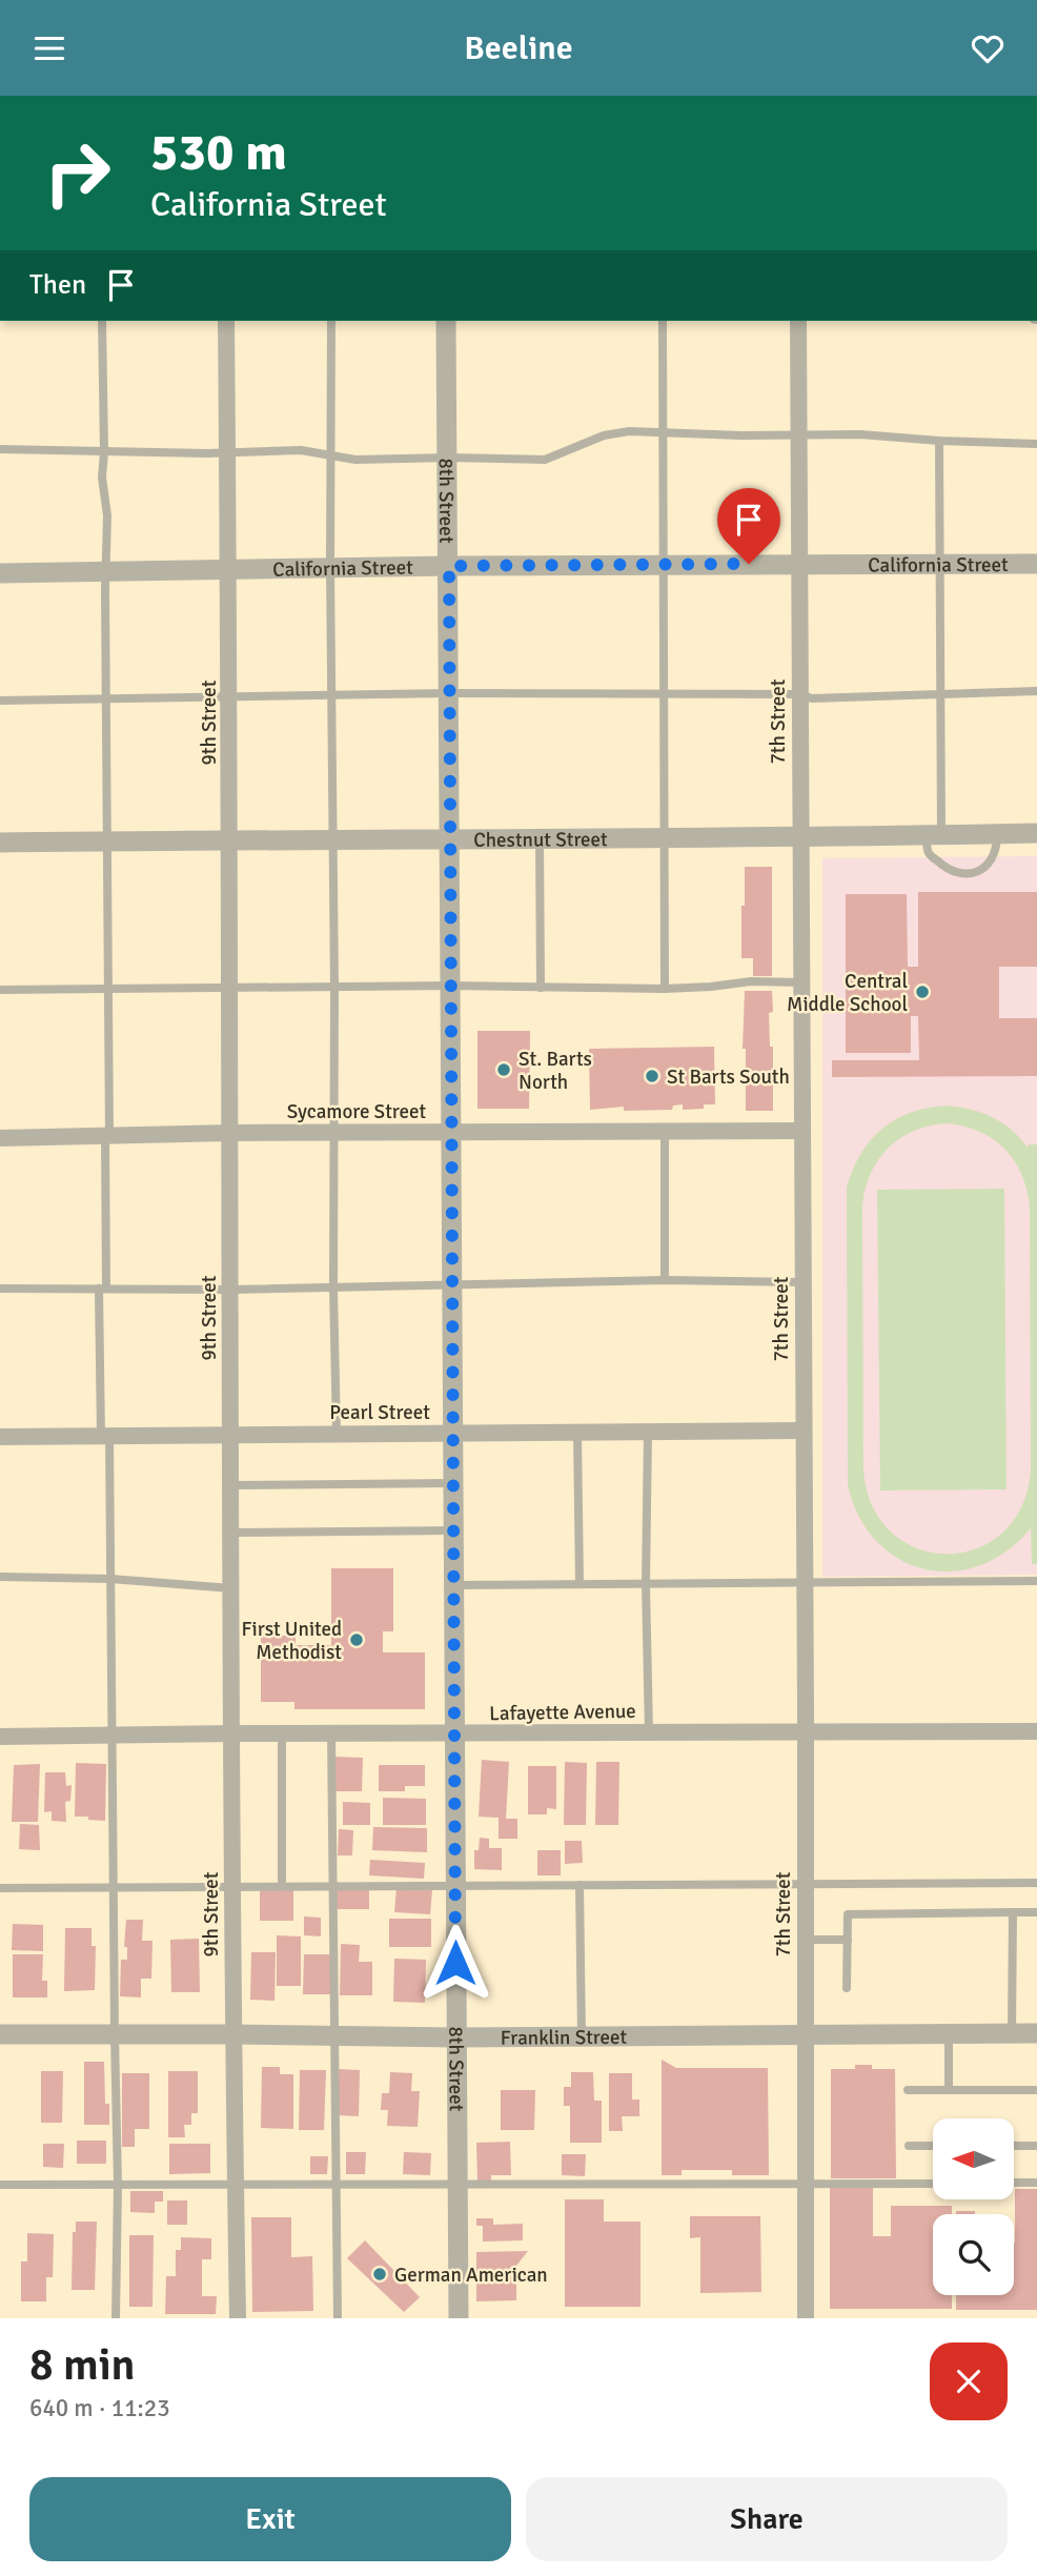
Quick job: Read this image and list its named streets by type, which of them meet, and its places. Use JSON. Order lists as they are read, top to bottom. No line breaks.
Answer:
{"streets":{"street":["8th Street","California Street","7th Street","9th Street","Chestnut Street","Sycamore Street","Pearl Street","Lafayette Avenue","Franklin Street"]},"crossings":[["8th Street","California Street"],["8th Street","Chestnut Street"],["8th Street","Sycamore Street"],["8th Street","Pearl Street"],["8th Street","Lafayette Avenue"],["8th Street","Franklin Street"],["California Street","7th Street"],["California Street","9th Street"],["7th Street","Chestnut Street"],["7th Street","Sycamore Street"],["7th Street","Pearl Street"],["7th Street","Lafayette Avenue"],["7th Street","Franklin Street"],["9th Street","Chestnut Street"],["9th Street","Sycamore Street"],["9th Street","Pearl Street"],["9th Street","Lafayette Avenue"],["9th Street","Franklin Street"]],"places":["Central Middle School","St. Barts North","St Barts South","First United Methodist","German American"],"north":"left","page":{"header":"Beeline","turn":["530 m","California Street"],"then":"Then","heading":["8 min","640 m · 11:23"],"buttons":["Exit","Share"]}}
